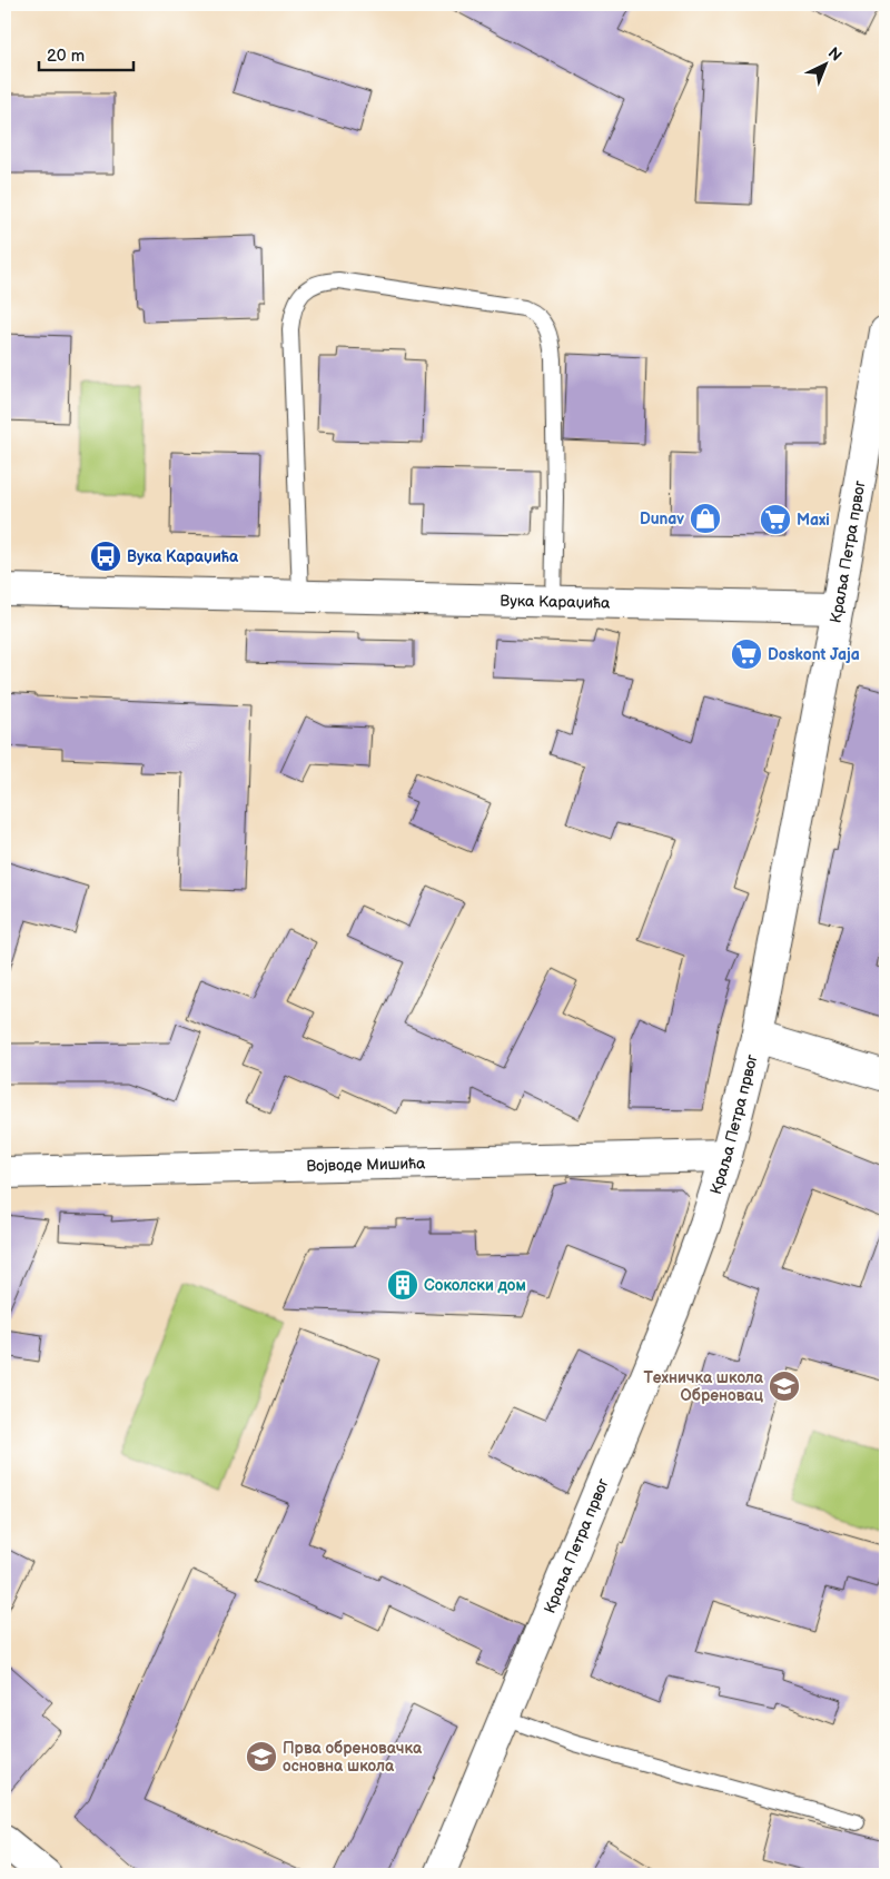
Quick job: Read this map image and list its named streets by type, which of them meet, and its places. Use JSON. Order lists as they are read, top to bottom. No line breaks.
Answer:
{"streets":{"street":["Краља Петра првог","Вука Караџића","Војводе Мишића"]},"crossings":[["Краља Петра првог","Вука Караџића"],["Краља Петра првог","Војводе Мишића"]],"places":{"shop":["Dunav"],"supermarket":["Maxi","Doskont Jaja"],"bus stop":["Вука Караџића"],"building":["Соколски дом"],"school or university":["Техничка школа Обреновац","Прва обреновачка основна школа"]},"scale_bar":"20 m","north":"top right"}
